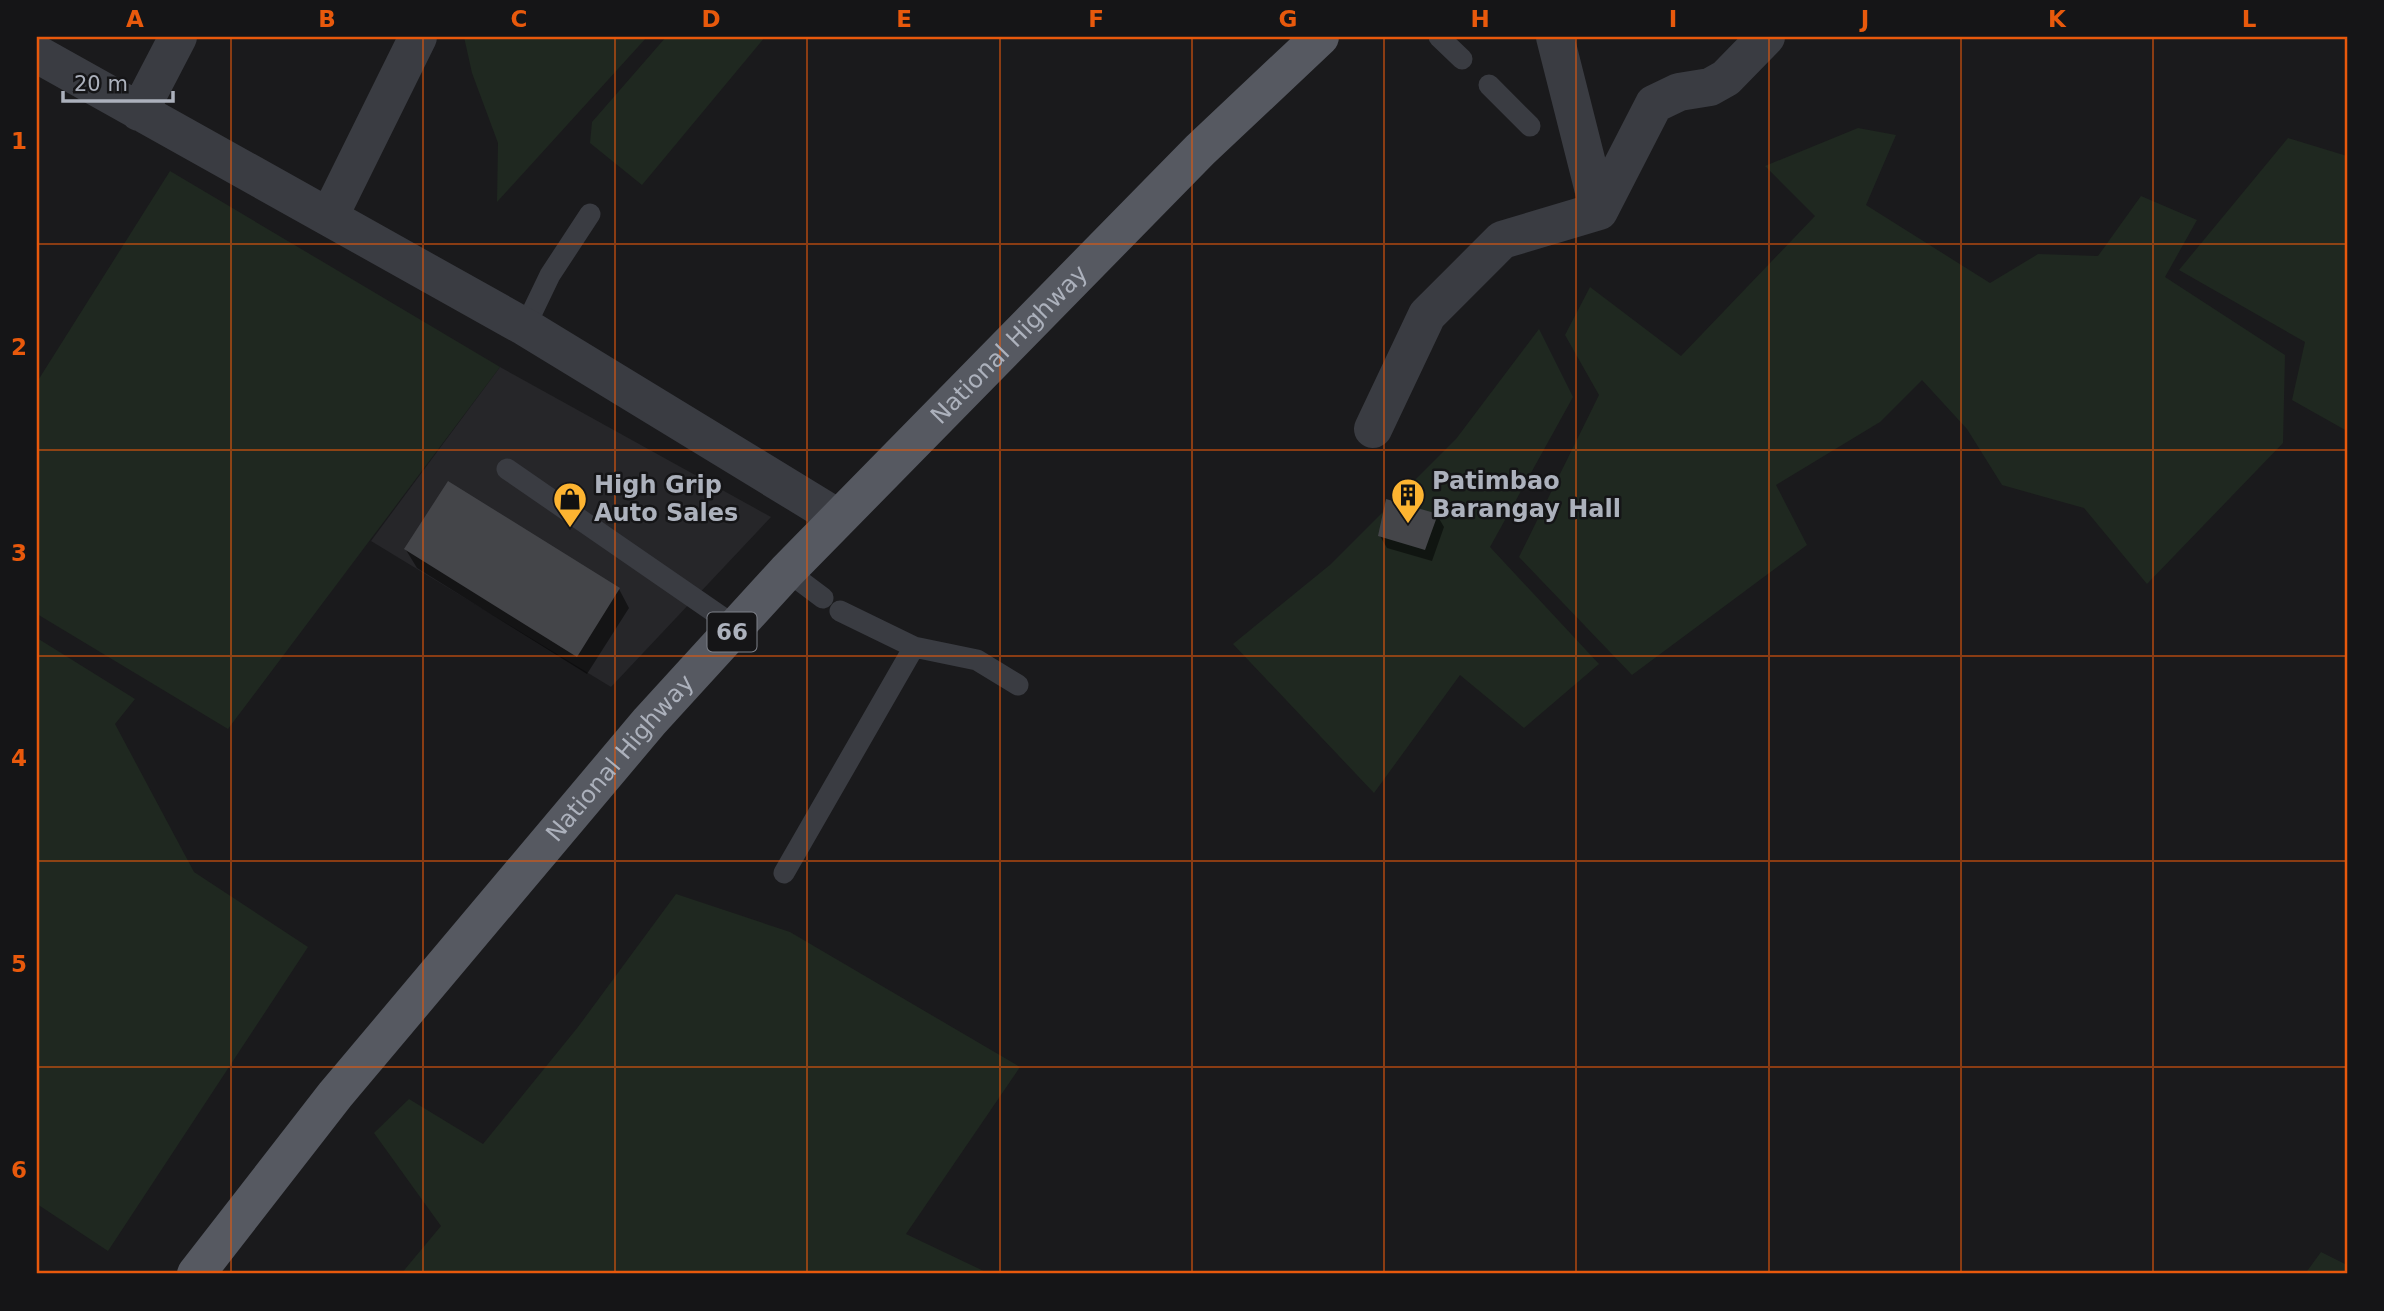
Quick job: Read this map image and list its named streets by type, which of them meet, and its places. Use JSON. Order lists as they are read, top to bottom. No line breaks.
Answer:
{"streets":{"main road":["National Highway","66"]},"places":{"building":["Patimbao Barangay Hall"],"shop":["High Grip Auto Sales"]},"scale_bar":"20 m","grid":{"columns":["A","B","C","D","E","F","G","H","I","J","K","L"],"rows":["1","2","3","4","5","6"]}}
